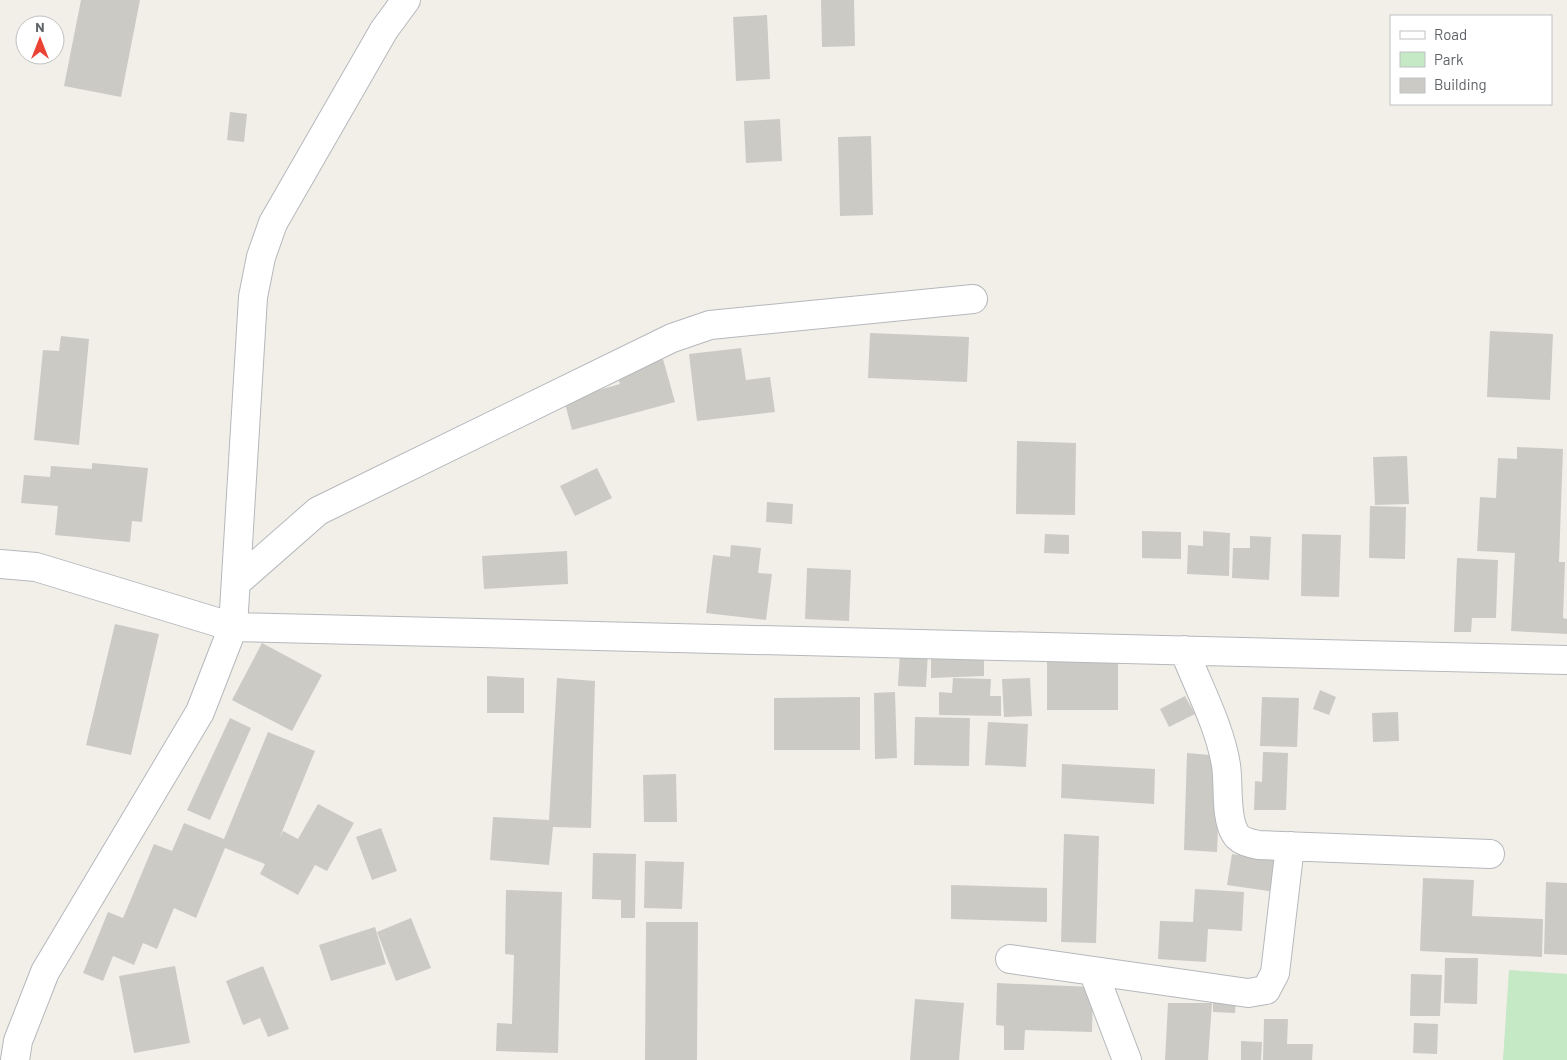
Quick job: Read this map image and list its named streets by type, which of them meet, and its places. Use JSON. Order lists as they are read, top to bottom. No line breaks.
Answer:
{"legend":["Road","Park","Building"],"north":"top"}
